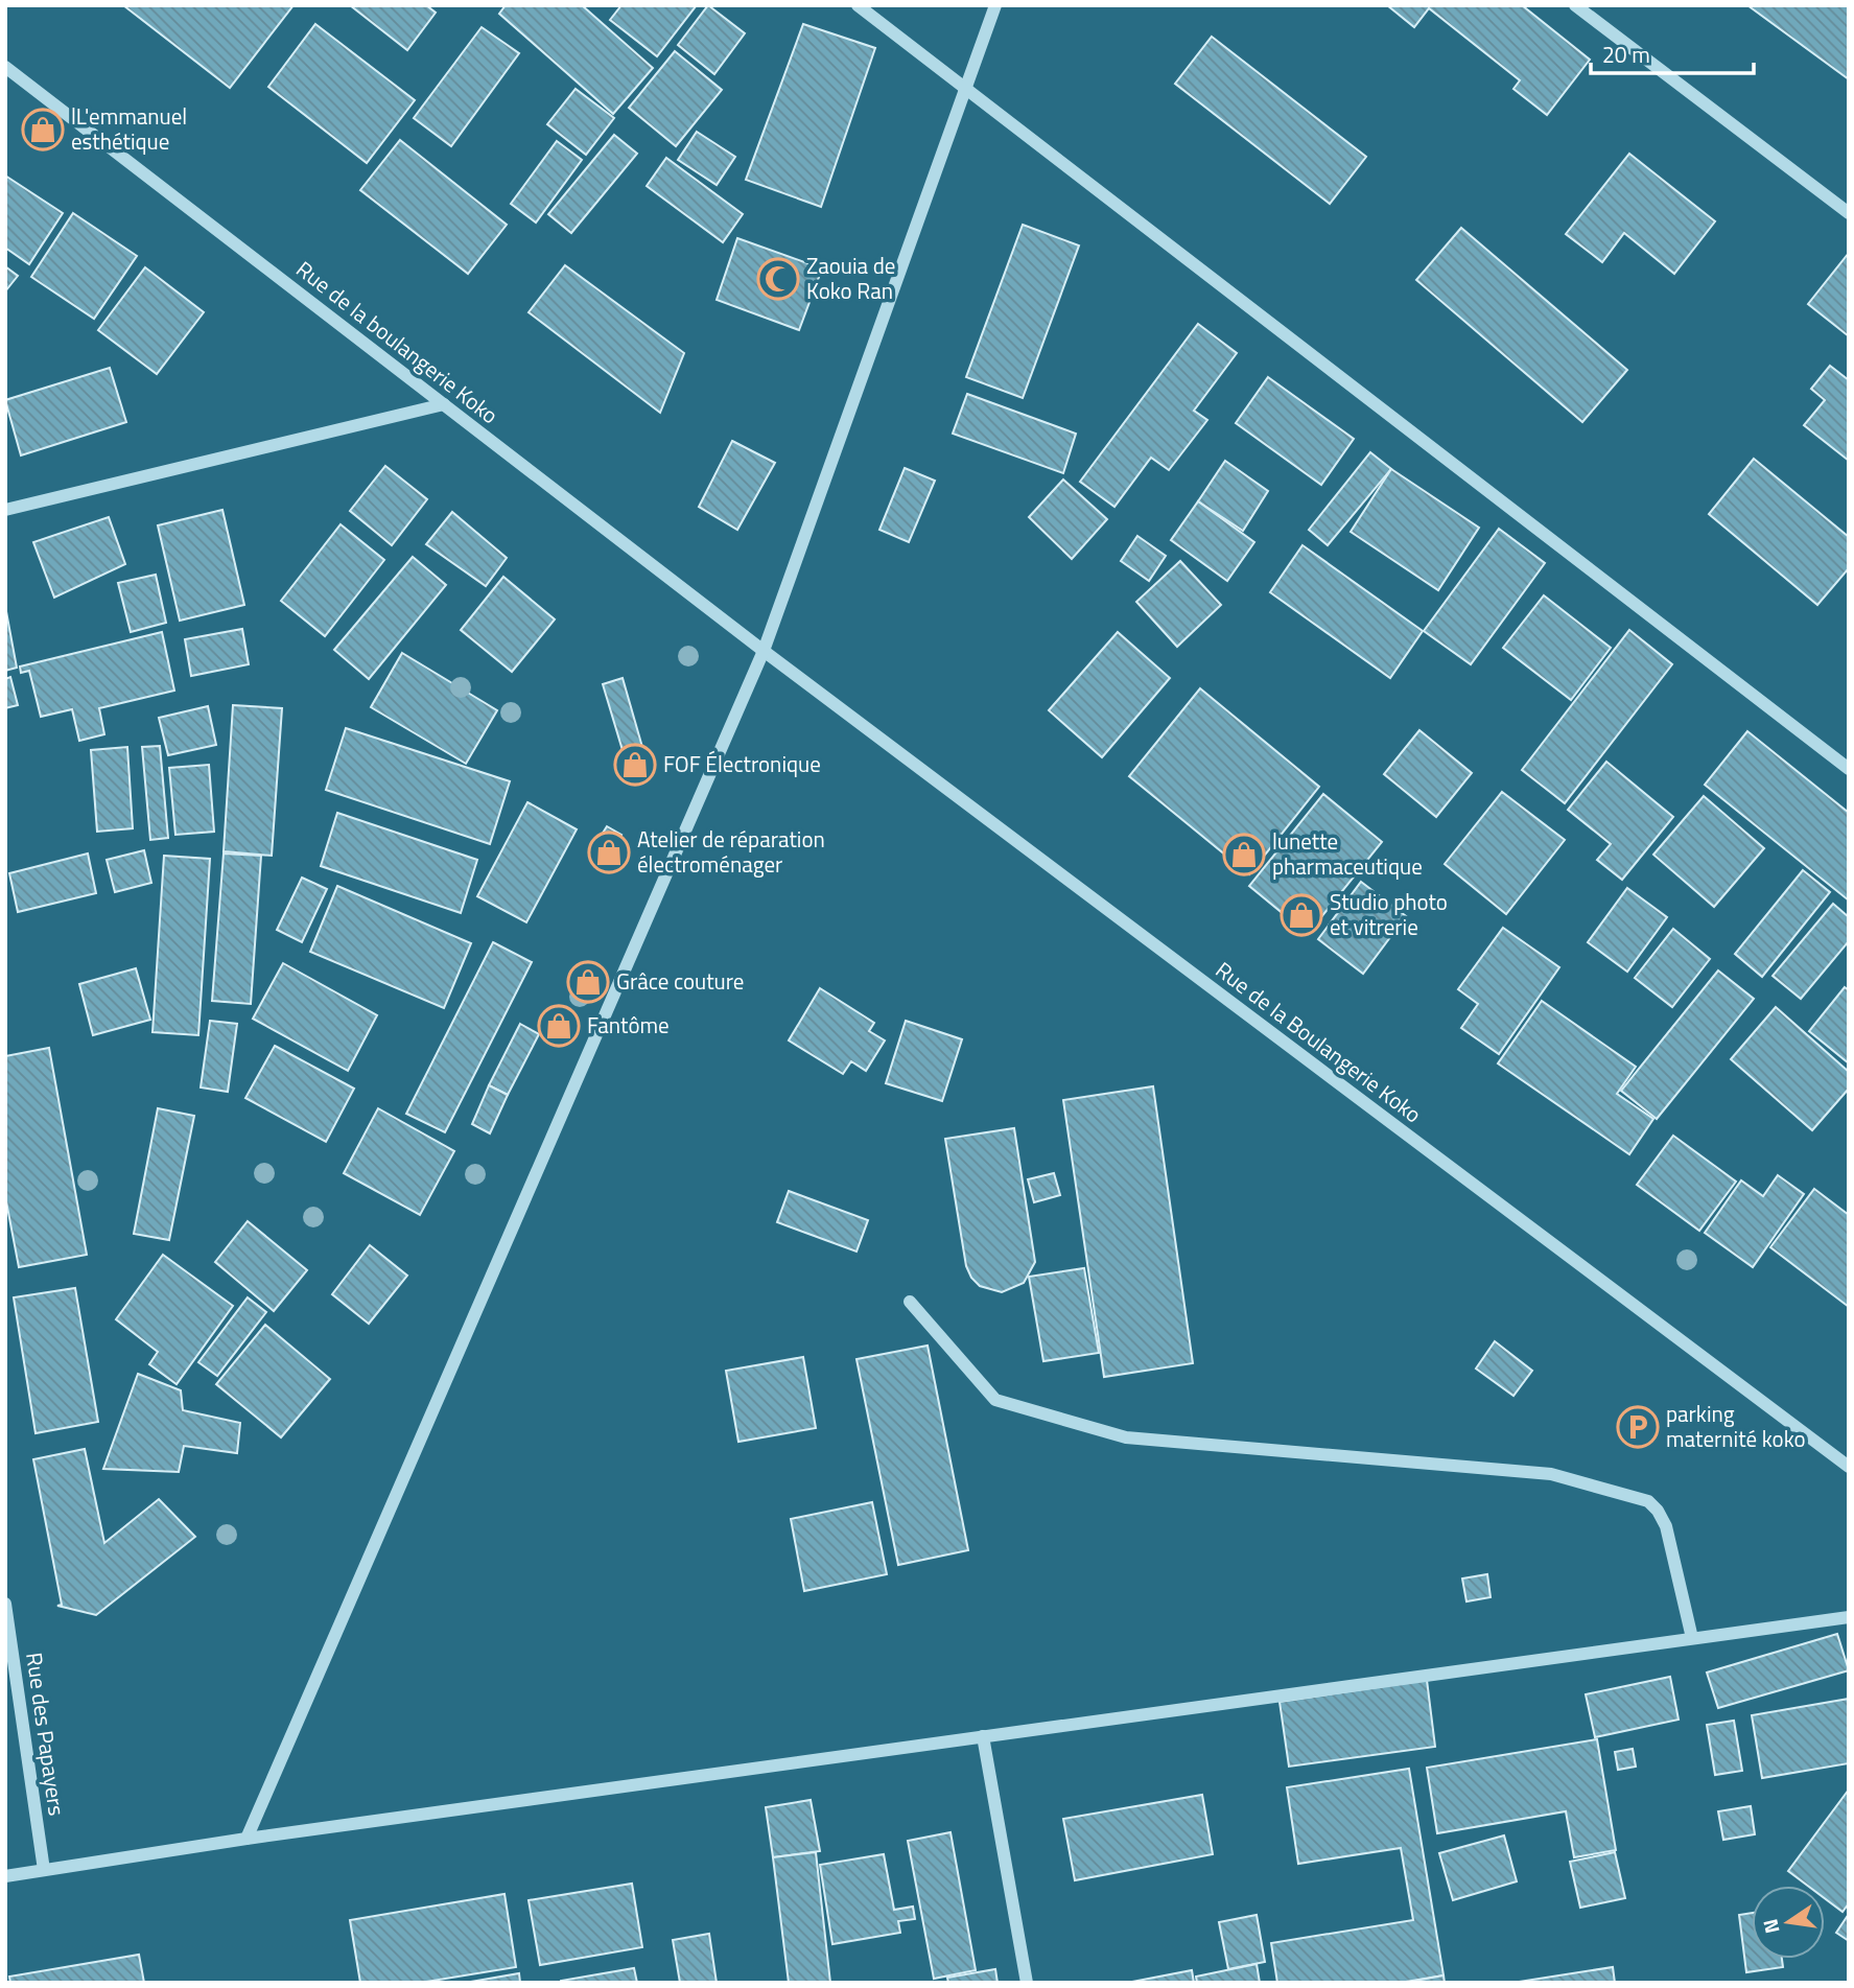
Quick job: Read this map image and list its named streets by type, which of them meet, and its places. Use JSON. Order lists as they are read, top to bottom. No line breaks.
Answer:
{"streets":{"street":["Rue de la boulangerie Koko","Rue de la Boulangerie Koko","Rue des Papayers"]},"crossings":[["Rue de la boulangerie Koko","Rue de la Boulangerie Koko"]],"places":{"shop":["lL'emmanuel esthétique","FOF Électronique","Atelier de réparation électroménager","lunette pharmaceutique","Studio photo et vitrerie","Grâce couture","Fantôme"],"mosque":["Zaouia de Koko Ran"],"parking":["parking maternité koko"]},"scale_bar":"20 m","north":"left"}
